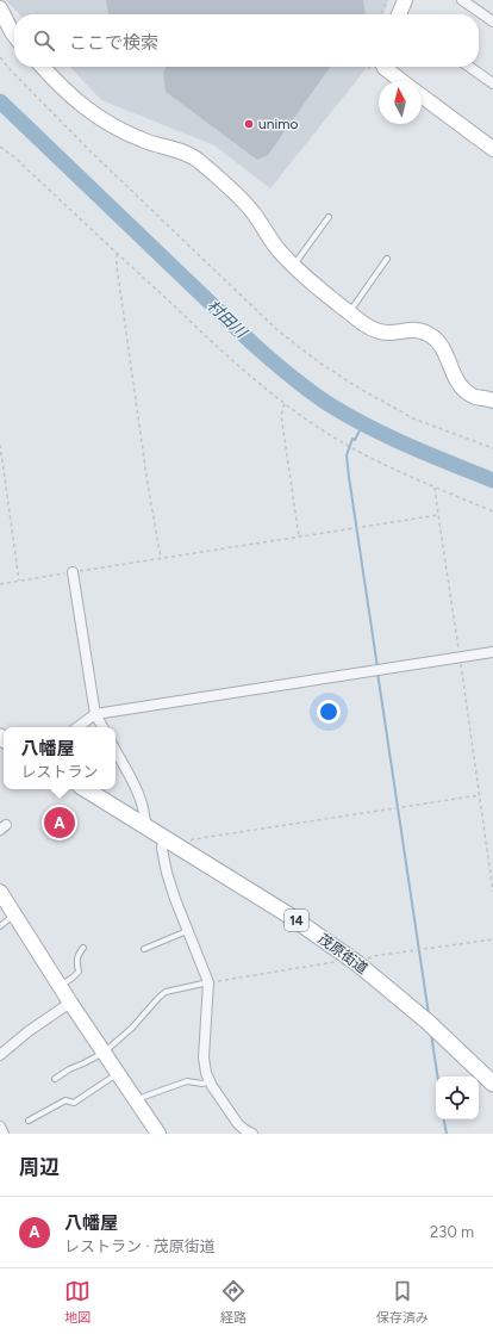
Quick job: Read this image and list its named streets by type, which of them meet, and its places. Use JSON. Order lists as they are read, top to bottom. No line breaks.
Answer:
{"streets":{"main road":["14","茂原街道"]},"water":["村田川"],"places":["unimo"],"north":"top","page":{"search":"ここで検索","popup":["八幡屋","レストラン"],"pins":"A","heading":"周辺","list":[{"mark":"A","name":"八幡屋","note":"レストラン · 茂原街道","value":"230 m"}],"nav":["地図","経路","保存済み"]}}
